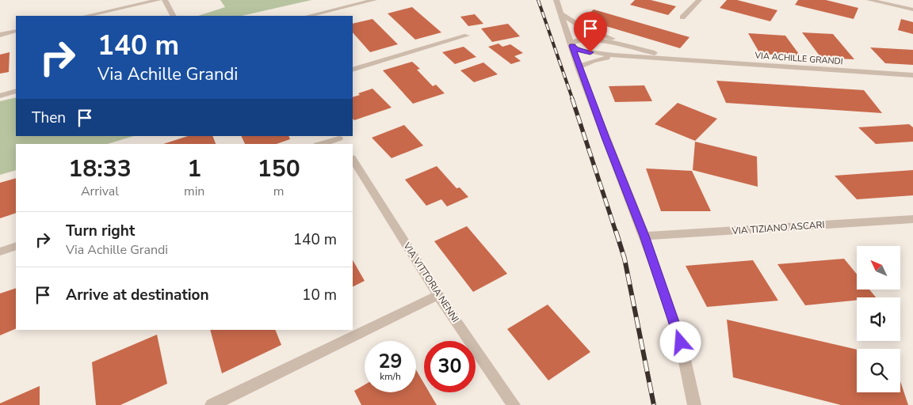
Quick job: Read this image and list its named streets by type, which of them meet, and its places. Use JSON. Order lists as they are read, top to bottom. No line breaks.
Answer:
{"streets":{"street":["VIA ACHILLE GRANDI","VIA TIZIANO ASCARI","VIA VITTORIA NENNI"]},"north":"top left","page":{"turn":["140 m","Via Achille Grandi"],"then":"Then","eta":["18:33","Arrival","1","min","150","m"],"list":[{"name":"Turn right","note":"Via Achille Grandi","value":"140 m"},{"name":"Arrive at destination","value":"10 m"}],"speed":"29 km/h","limit":"30"}}
